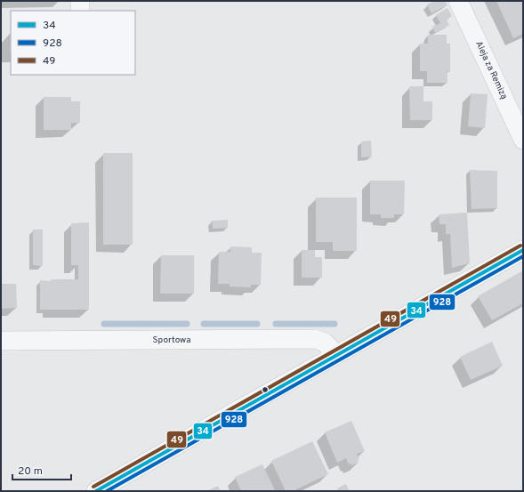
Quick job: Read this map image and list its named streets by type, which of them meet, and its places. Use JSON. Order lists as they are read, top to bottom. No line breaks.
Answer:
{"streets":{"street":["Aleja za Remizą","Sportowa"]},"lines":["transit line 49","transit line 34","transit line 928"],"legend":["34","928","49"],"scale_bar":"20 m"}
